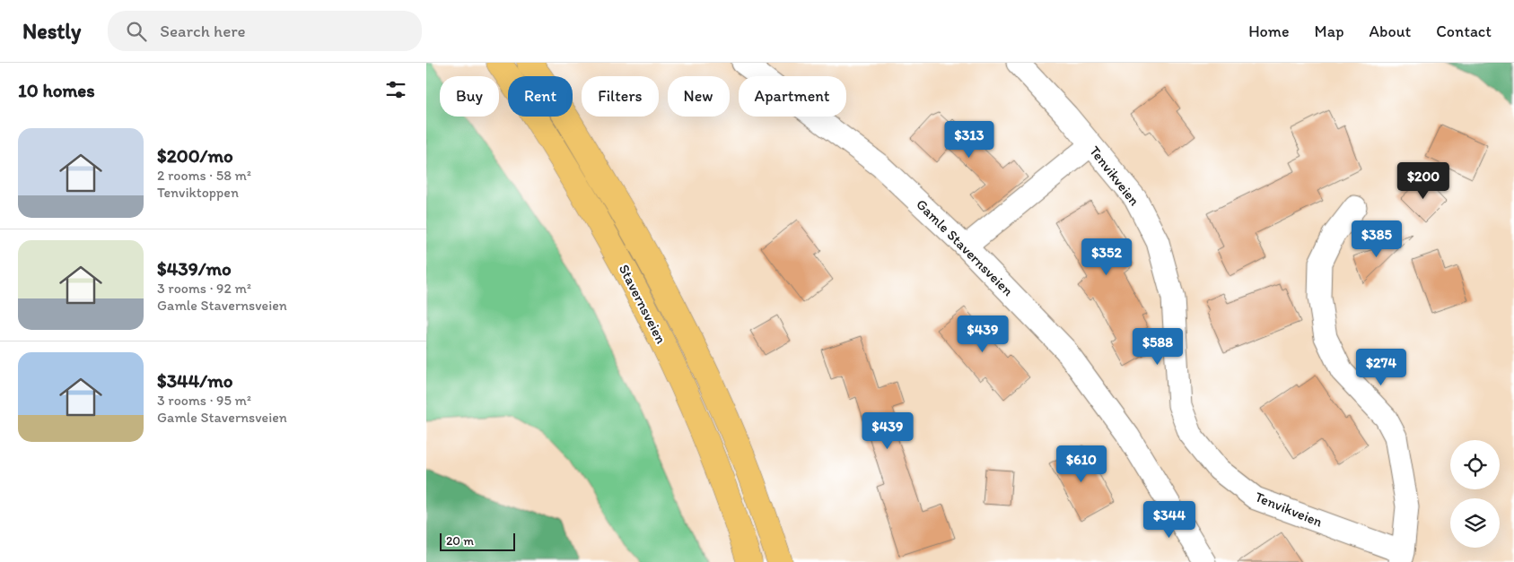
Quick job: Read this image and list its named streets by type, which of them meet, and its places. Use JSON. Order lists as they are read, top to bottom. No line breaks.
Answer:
{"streets":{"main road":["Stavernsveien"],"street":["Tenvikveien","Gamle Stavernsveien"]},"scale_bar":"20 m","page":{"header":"Nestly","search":"Search here","nav":["Home","Map","About","Contact"],"heading":"10 homes","chip":["Buy","Rent","Filters","New","Apartment"],"list":[{"name":"$200/mo","note":"2 rooms · 58 m² · Tenviktoppen"},{"name":"$439/mo","note":"3 rooms · 92 m² · Gamle Stavernsveien"},{"name":"$344/mo","note":"3 rooms · 95 m² · Gamle Stavernsveien"}],"price":["$313","$200","$385","$352","$439","$588","$274","$439","$610","$344"],"scale":"20 m"}}
